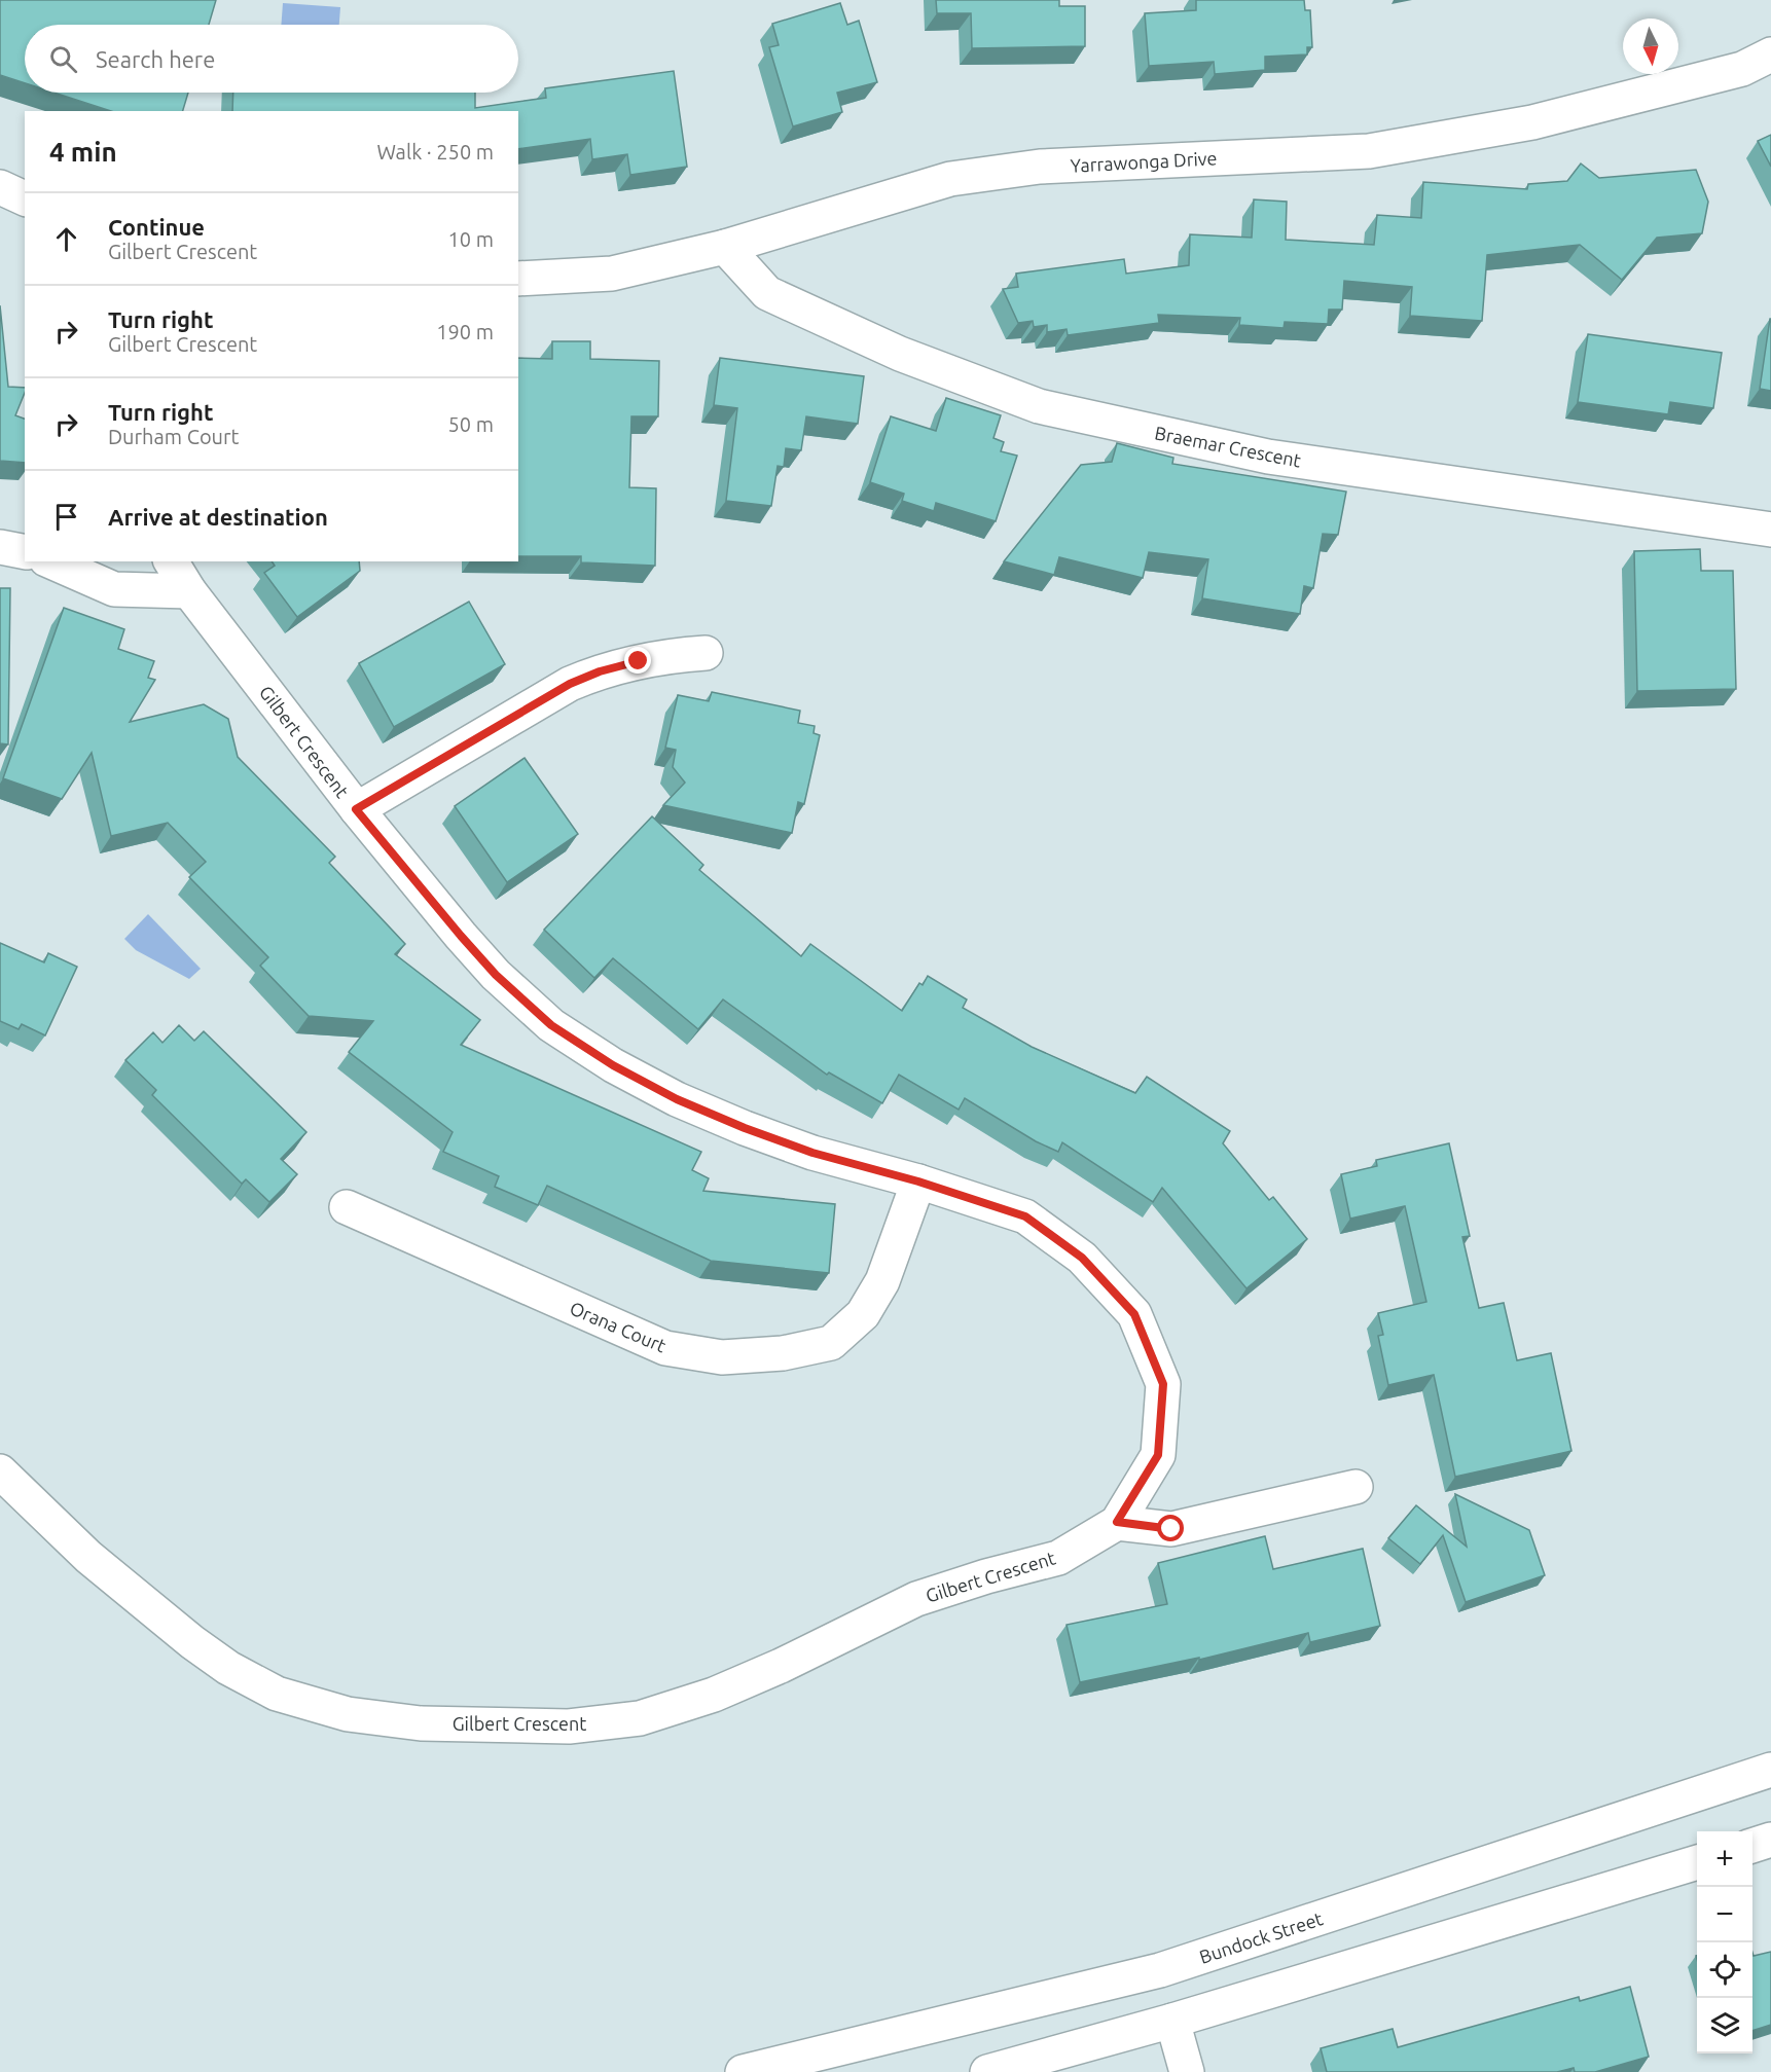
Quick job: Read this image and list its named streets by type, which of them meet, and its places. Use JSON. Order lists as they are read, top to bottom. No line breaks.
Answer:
{"streets":{"street":["Yarrawonga Drive","Braemar Crescent","Gilbert Crescent","Orana Court","Bundock Street"]},"crossings":[["Yarrawonga Drive","Braemar Crescent"],["Gilbert Crescent","Orana Court"]],"north":"bottom","page":{"search":"Search here","heading":["4 min","Walk · 250 m"],"list":[["Continue","Gilbert Crescent","10 m"],["Turn right","Gilbert Crescent","190 m"],["Turn right","Durham Court","50 m"],"Arrive at destination"],"map_buttons":["+","−"]}}
